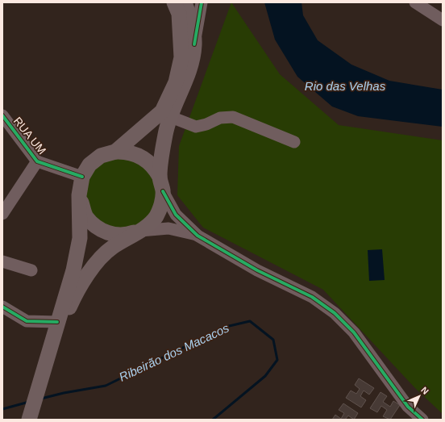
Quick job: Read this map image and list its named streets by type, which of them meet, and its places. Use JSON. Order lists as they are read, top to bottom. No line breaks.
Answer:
{"streets":{"street":["RUA UM"]},"water":["Rio das Velhas","Ribeirão dos Macacos"],"north":"top right"}
